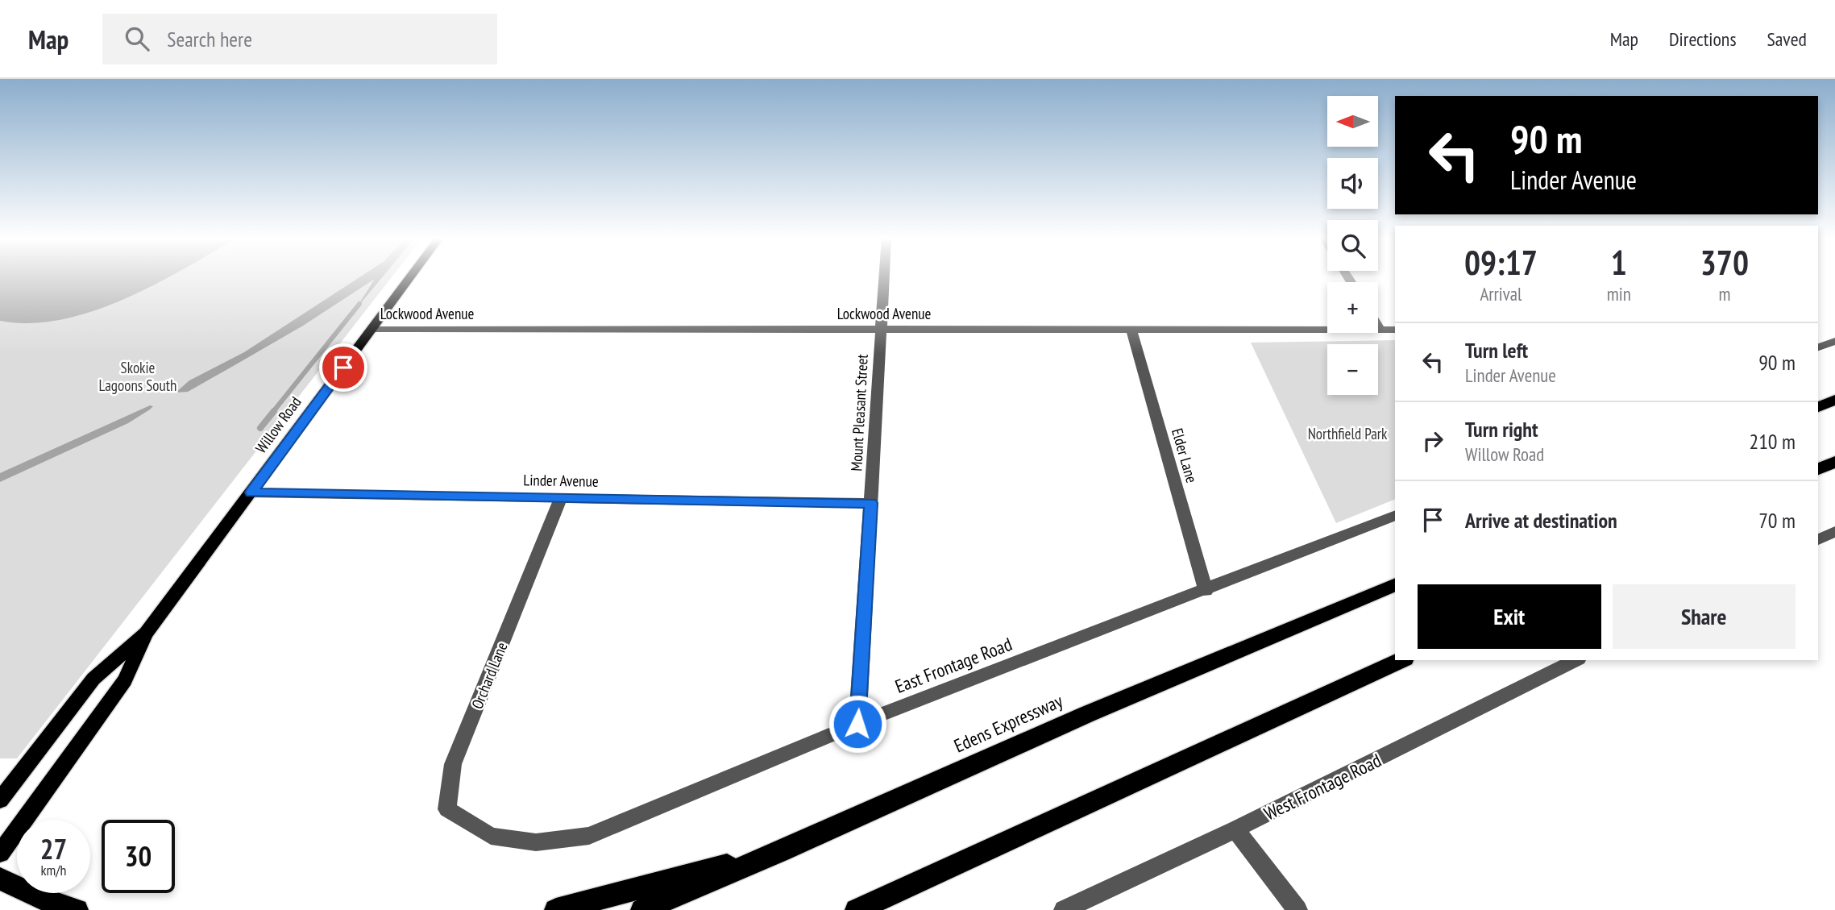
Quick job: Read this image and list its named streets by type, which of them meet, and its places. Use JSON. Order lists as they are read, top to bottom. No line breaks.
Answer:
{"streets":{"highway":["Edens Expressway"],"main road":["Willow Road"],"street":["Lockwood Avenue","Mount Pleasant Street","Elder Lane","Linder Avenue","East Frontage Road","Orchard Lane","West Frontage Road"]},"crossings":[["Lockwood Avenue","Mount Pleasant Street"],["Lockwood Avenue","Willow Road"],["Lockwood Avenue","Elder Lane"],["Mount Pleasant Street","Linder Avenue"],["Mount Pleasant Street","East Frontage Road"],["Willow Road","Linder Avenue"],["Elder Lane","East Frontage Road"],["Linder Avenue","Orchard Lane"],["East Frontage Road","Orchard Lane"]],"parks":["Skokie Lagoons South","Northfield Park"],"north":"left","page":{"header":"Map","search":"Search here","nav":["Map","Directions","Saved"],"map_buttons":["+","−"],"turn":["90 m","Linder Avenue"],"eta":["09:17","Arrival","1","min","370","m"],"list":[{"name":"Turn left","note":"Linder Avenue","value":"90 m"},{"name":"Turn right","note":"Willow Road","value":"210 m"},{"name":"Arrive at destination","value":"70 m"}],"buttons":["Exit","Share"],"speed":"27 km/h","limit":"30"}}
